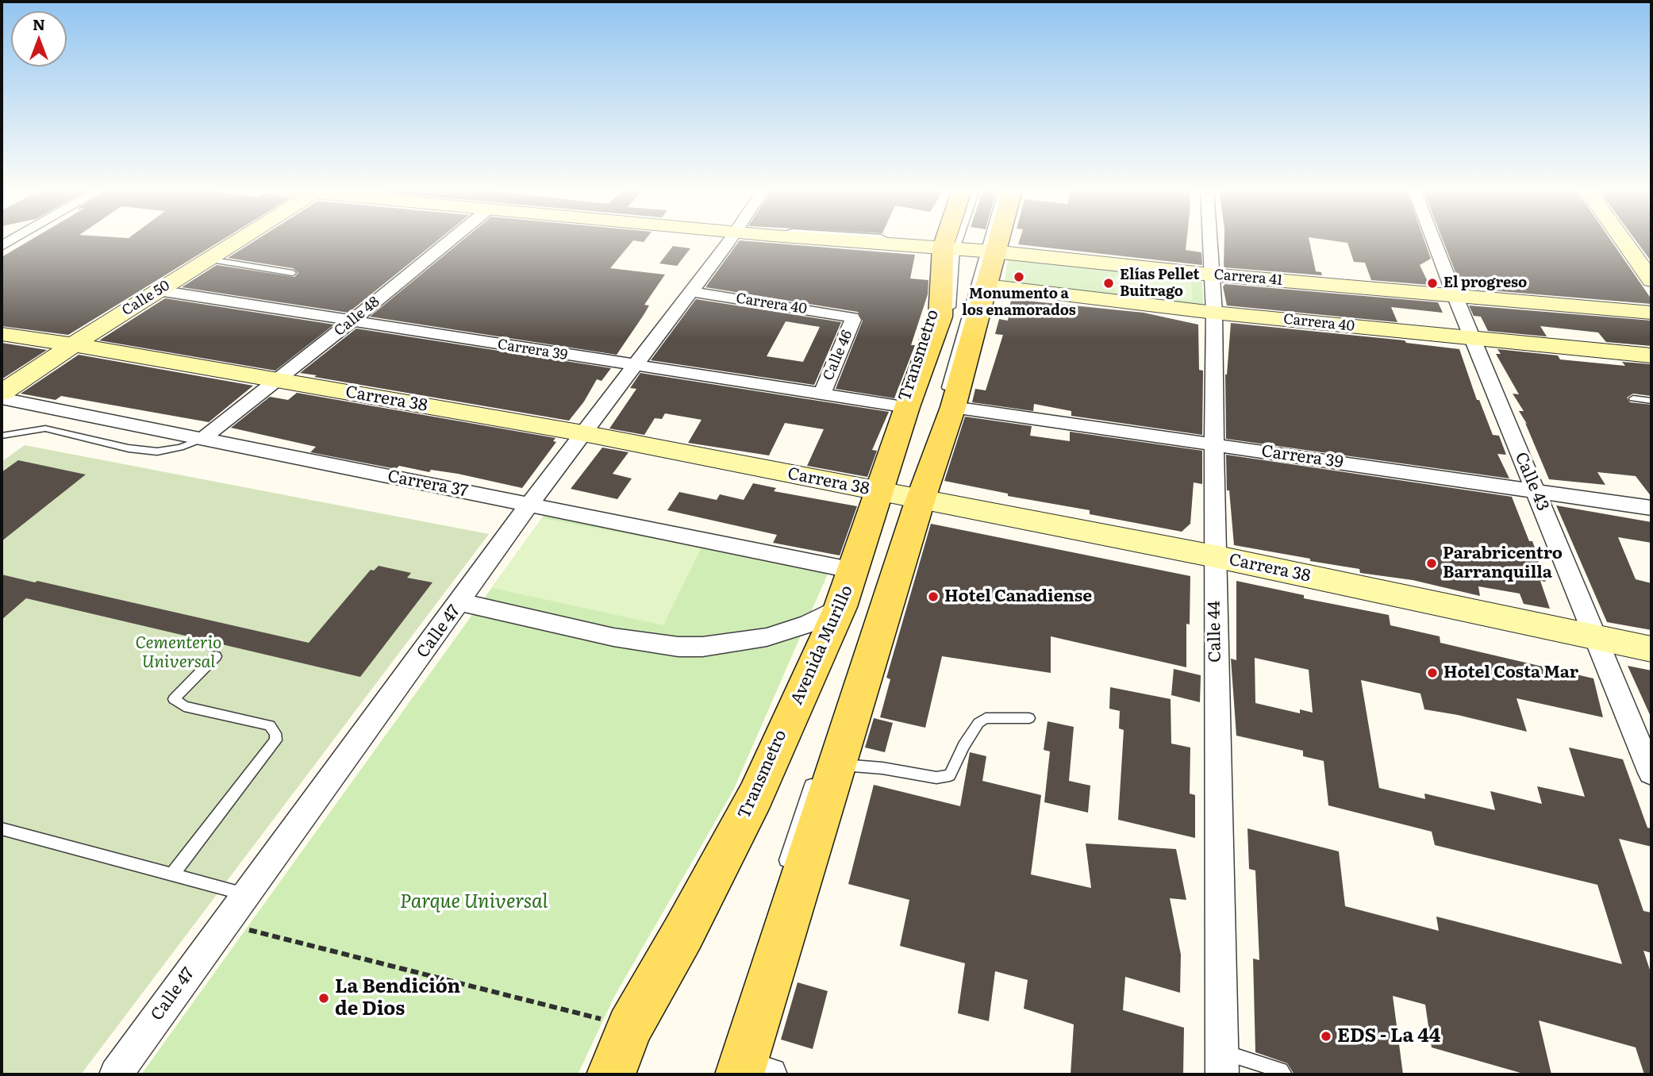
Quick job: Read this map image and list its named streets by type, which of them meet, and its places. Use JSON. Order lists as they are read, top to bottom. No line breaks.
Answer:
{"streets":{"main road":["Avenida Murillo"],"street":["Carrera 41","Calle 50","Carrera 40","Calle 48","Carrera 39","Calle 46","Carrera 38","Calle 43","Carrera 37","Calle 47","Calle 44"],"lane":["Transmetro"]},"crossings":[["Carrera 41","Transmetro"],["Carrera 41","Calle 43"],["Carrera 41","Calle 44"],["Carrera 41","Avenida Murillo"],["Calle 50","Carrera 39"],["Calle 50","Carrera 38"],["Carrera 40","Calle 46"],["Carrera 40","Calle 43"],["Carrera 40","Calle 47"],["Carrera 40","Calle 44"],["Carrera 40","Avenida Murillo"],["Calle 48","Carrera 39"],["Calle 48","Carrera 38"],["Calle 48","Carrera 37"],["Carrera 39","Calle 46"],["Carrera 39","Transmetro"],["Carrera 39","Calle 43"],["Carrera 39","Calle 47"],["Carrera 39","Calle 44"],["Carrera 39","Avenida Murillo"],["Transmetro","Avenida Murillo"],["Carrera 38","Calle 43"],["Carrera 38","Calle 47"],["Carrera 38","Calle 44"],["Carrera 38","Avenida Murillo"],["Carrera 37","Calle 47"],["Carrera 37","Avenida Murillo"]],"parks":["Cementerio Universal","Parque Universal"],"places":["Monumento a los enamorados","Elías Pellet Buitrago","El progreso","Parabricentro Barranquilla","Hotel Canadiense","Hotel Costa Mar","La Bendición de Dios","EDS - La 44"],"north":"top"}
